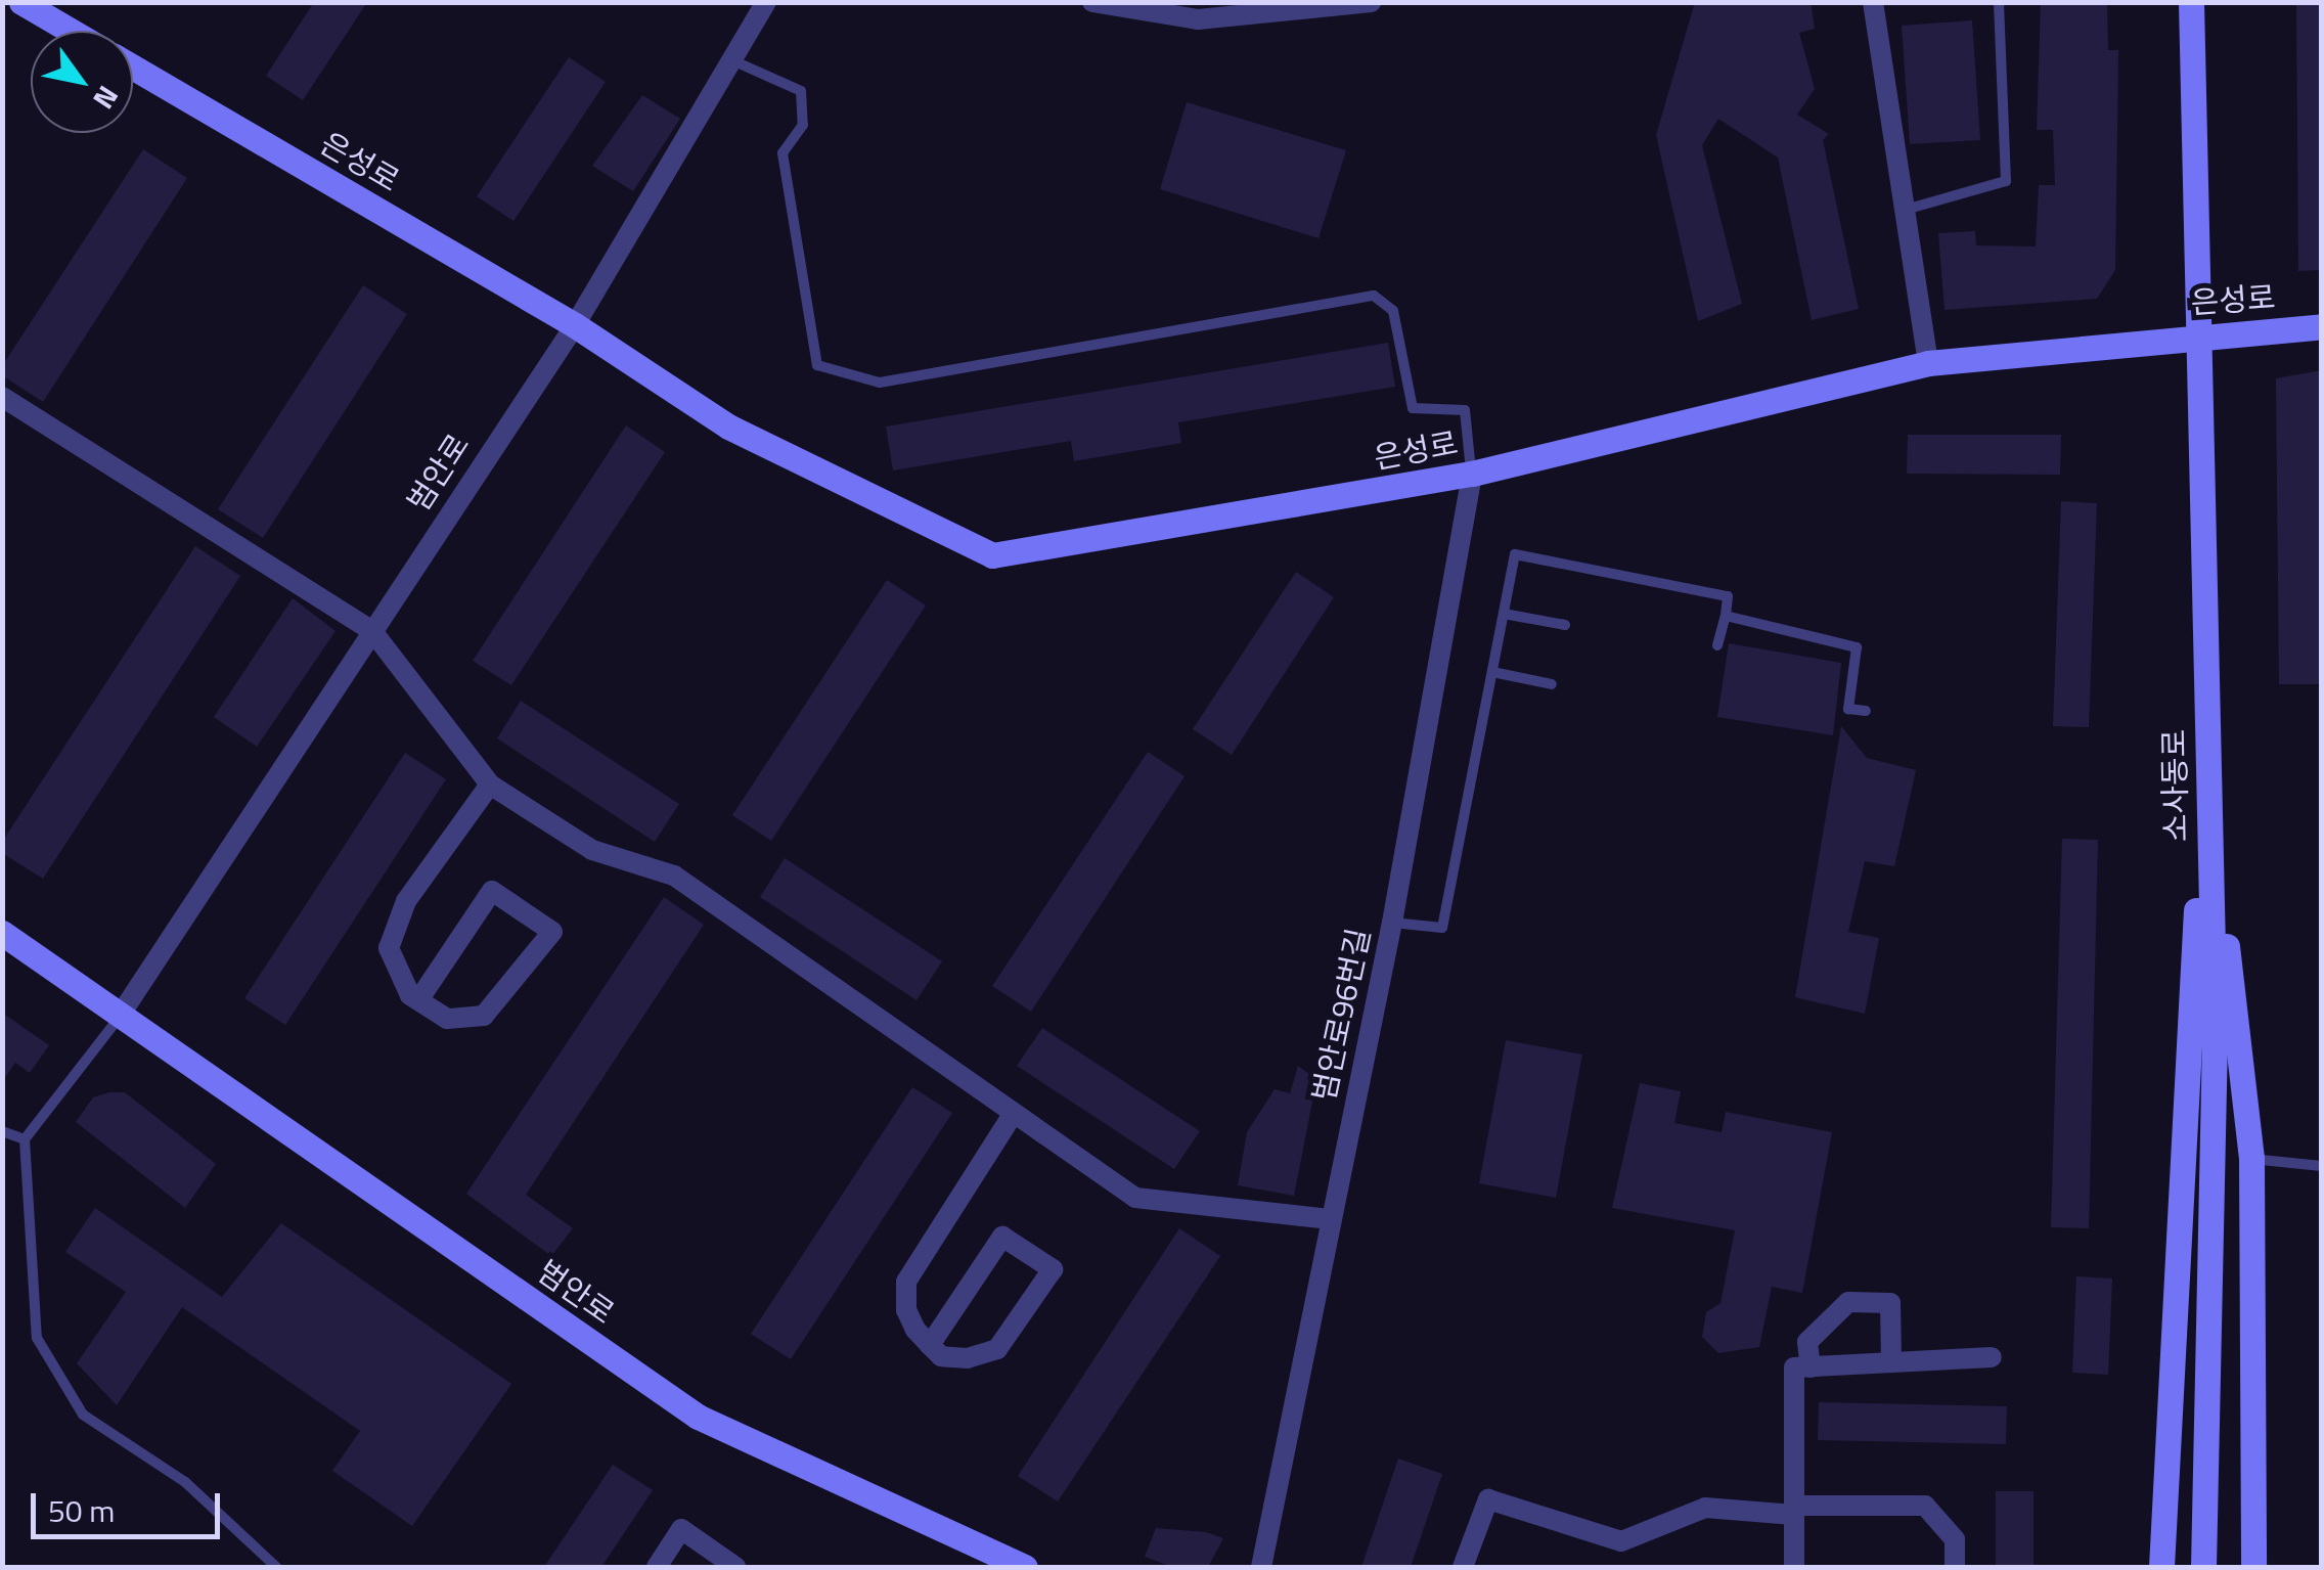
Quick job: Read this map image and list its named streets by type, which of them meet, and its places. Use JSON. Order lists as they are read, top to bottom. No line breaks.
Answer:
{"streets":{"street":["은성로","범안로","소사동로","범안로96번길"]},"crossings":[["은성로","범안로"],["은성로","소사동로"],["은성로","범안로96번길"]],"scale_bar":"50 m","north":"bottom right"}
